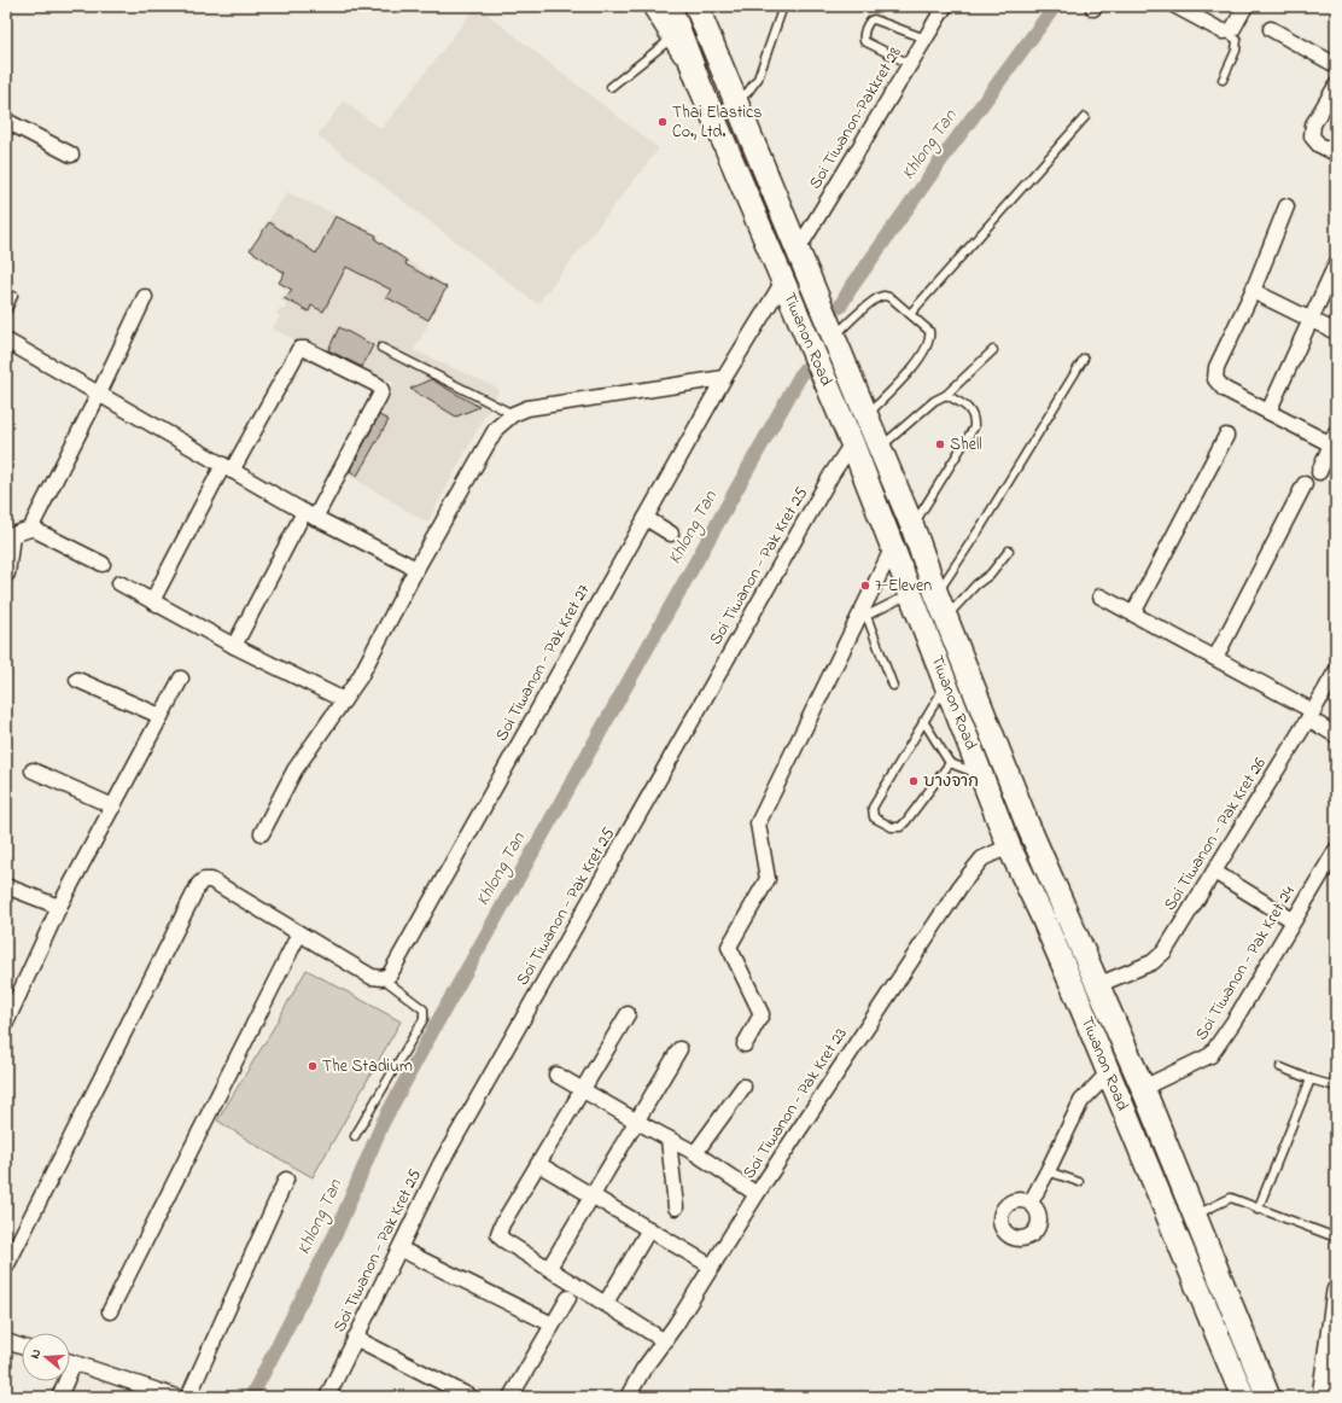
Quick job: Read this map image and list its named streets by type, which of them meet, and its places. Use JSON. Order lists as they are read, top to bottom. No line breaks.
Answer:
{"streets":{"main road":["Tiwanon Road"],"street":["Soi Tiwanon-Pakkret 28","Soi Tiwanon - Pak Kret 25","Soi Tiwanon - Pak Kret 27","Soi Tiwanon - Pak Kret 26","Soi Tiwanon - Pak Kret 24","Soi Tiwanon - Pak Kret 23"]},"crossings":[["Soi Tiwanon-Pakkret 28","Tiwanon Road"],["Tiwanon Road","Soi Tiwanon - Pak Kret 25"],["Tiwanon Road","Soi Tiwanon - Pak Kret 27"],["Tiwanon Road","Soi Tiwanon - Pak Kret 26"],["Tiwanon Road","Soi Tiwanon - Pak Kret 24"],["Tiwanon Road","Soi Tiwanon - Pak Kret 23"]],"water":["Khlong Tan"],"places":["Thai Elastics Co., Ltd.","Shell","7-Eleven","บางจาก","The Stadium"],"north":"left"}
